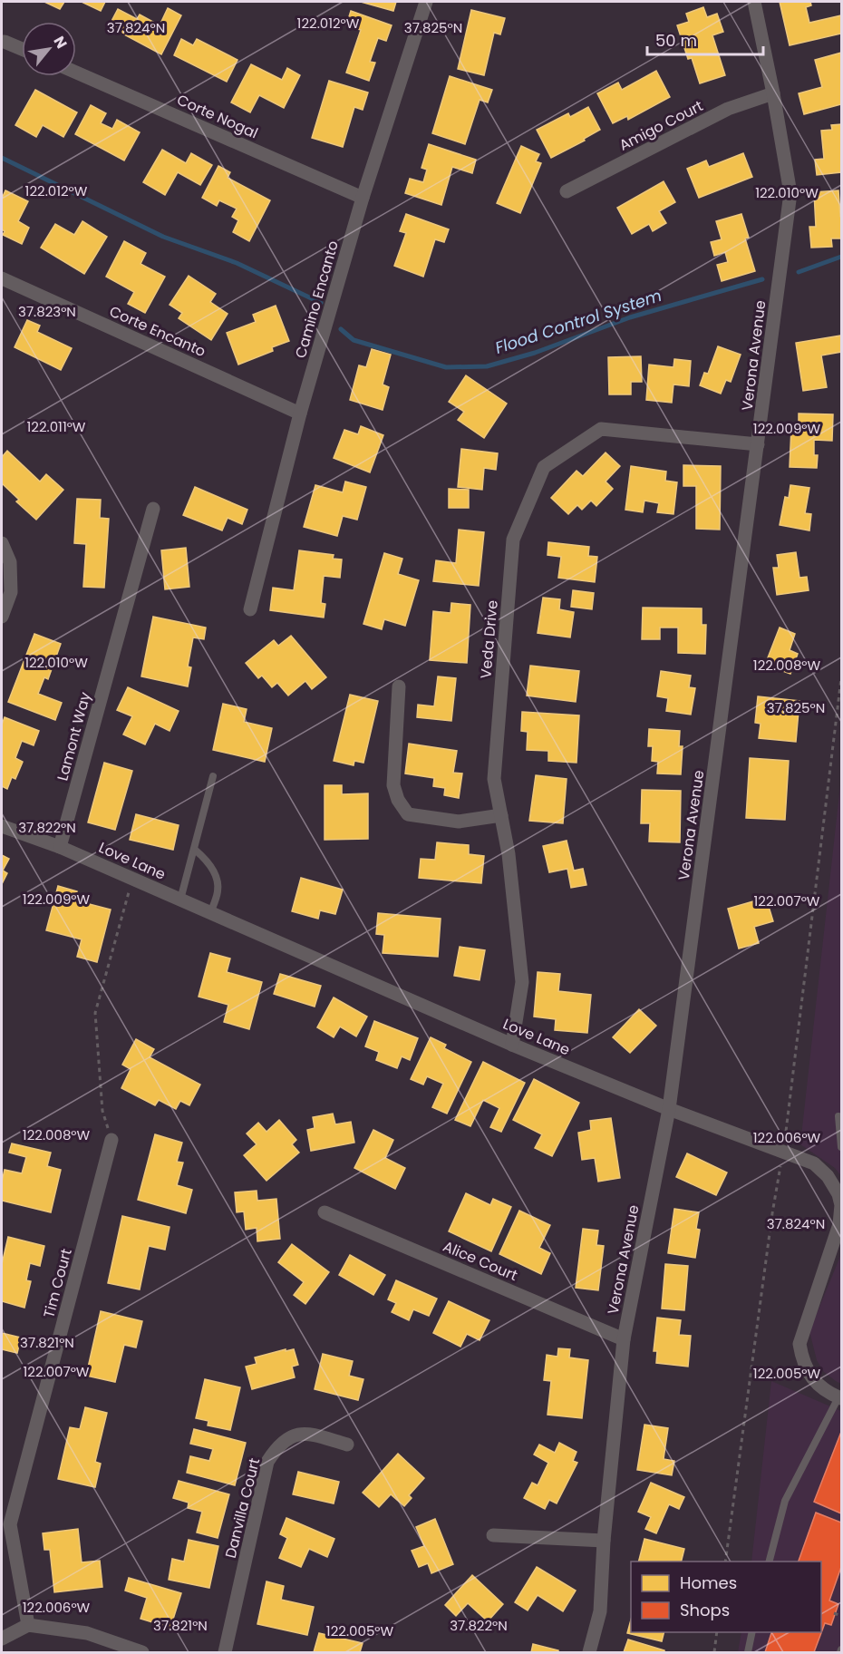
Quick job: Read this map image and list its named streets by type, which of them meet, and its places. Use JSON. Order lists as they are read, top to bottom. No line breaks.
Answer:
{"streets":{"street":["Corte Nogal","Amigo Court","Camino Encanto","Corte Encanto","Verona Avenue","Veda Drive","Lamont Way","Love Lane","Alice Court","Tim Court","Danvilla Court"]},"crossings":[["Corte Nogal","Camino Encanto"],["Amigo Court","Verona Avenue"],["Camino Encanto","Corte Encanto"],["Verona Avenue","Veda Drive"],["Verona Avenue","Love Lane"],["Verona Avenue","Alice Court"],["Veda Drive","Love Lane"],["Lamont Way","Love Lane"]],"water":["Flood Control System"],"legend":["Homes","Shops"],"scale_bar":"50 m","north":"top right","coordinates":["122.012°W","37.825°N","37.824°N","122.010°W","37.823°N","122.011°W","122.009°W","122.008°W","37.822°N","122.007°W","122.006°W","37.821°N","122.005°W"]}
